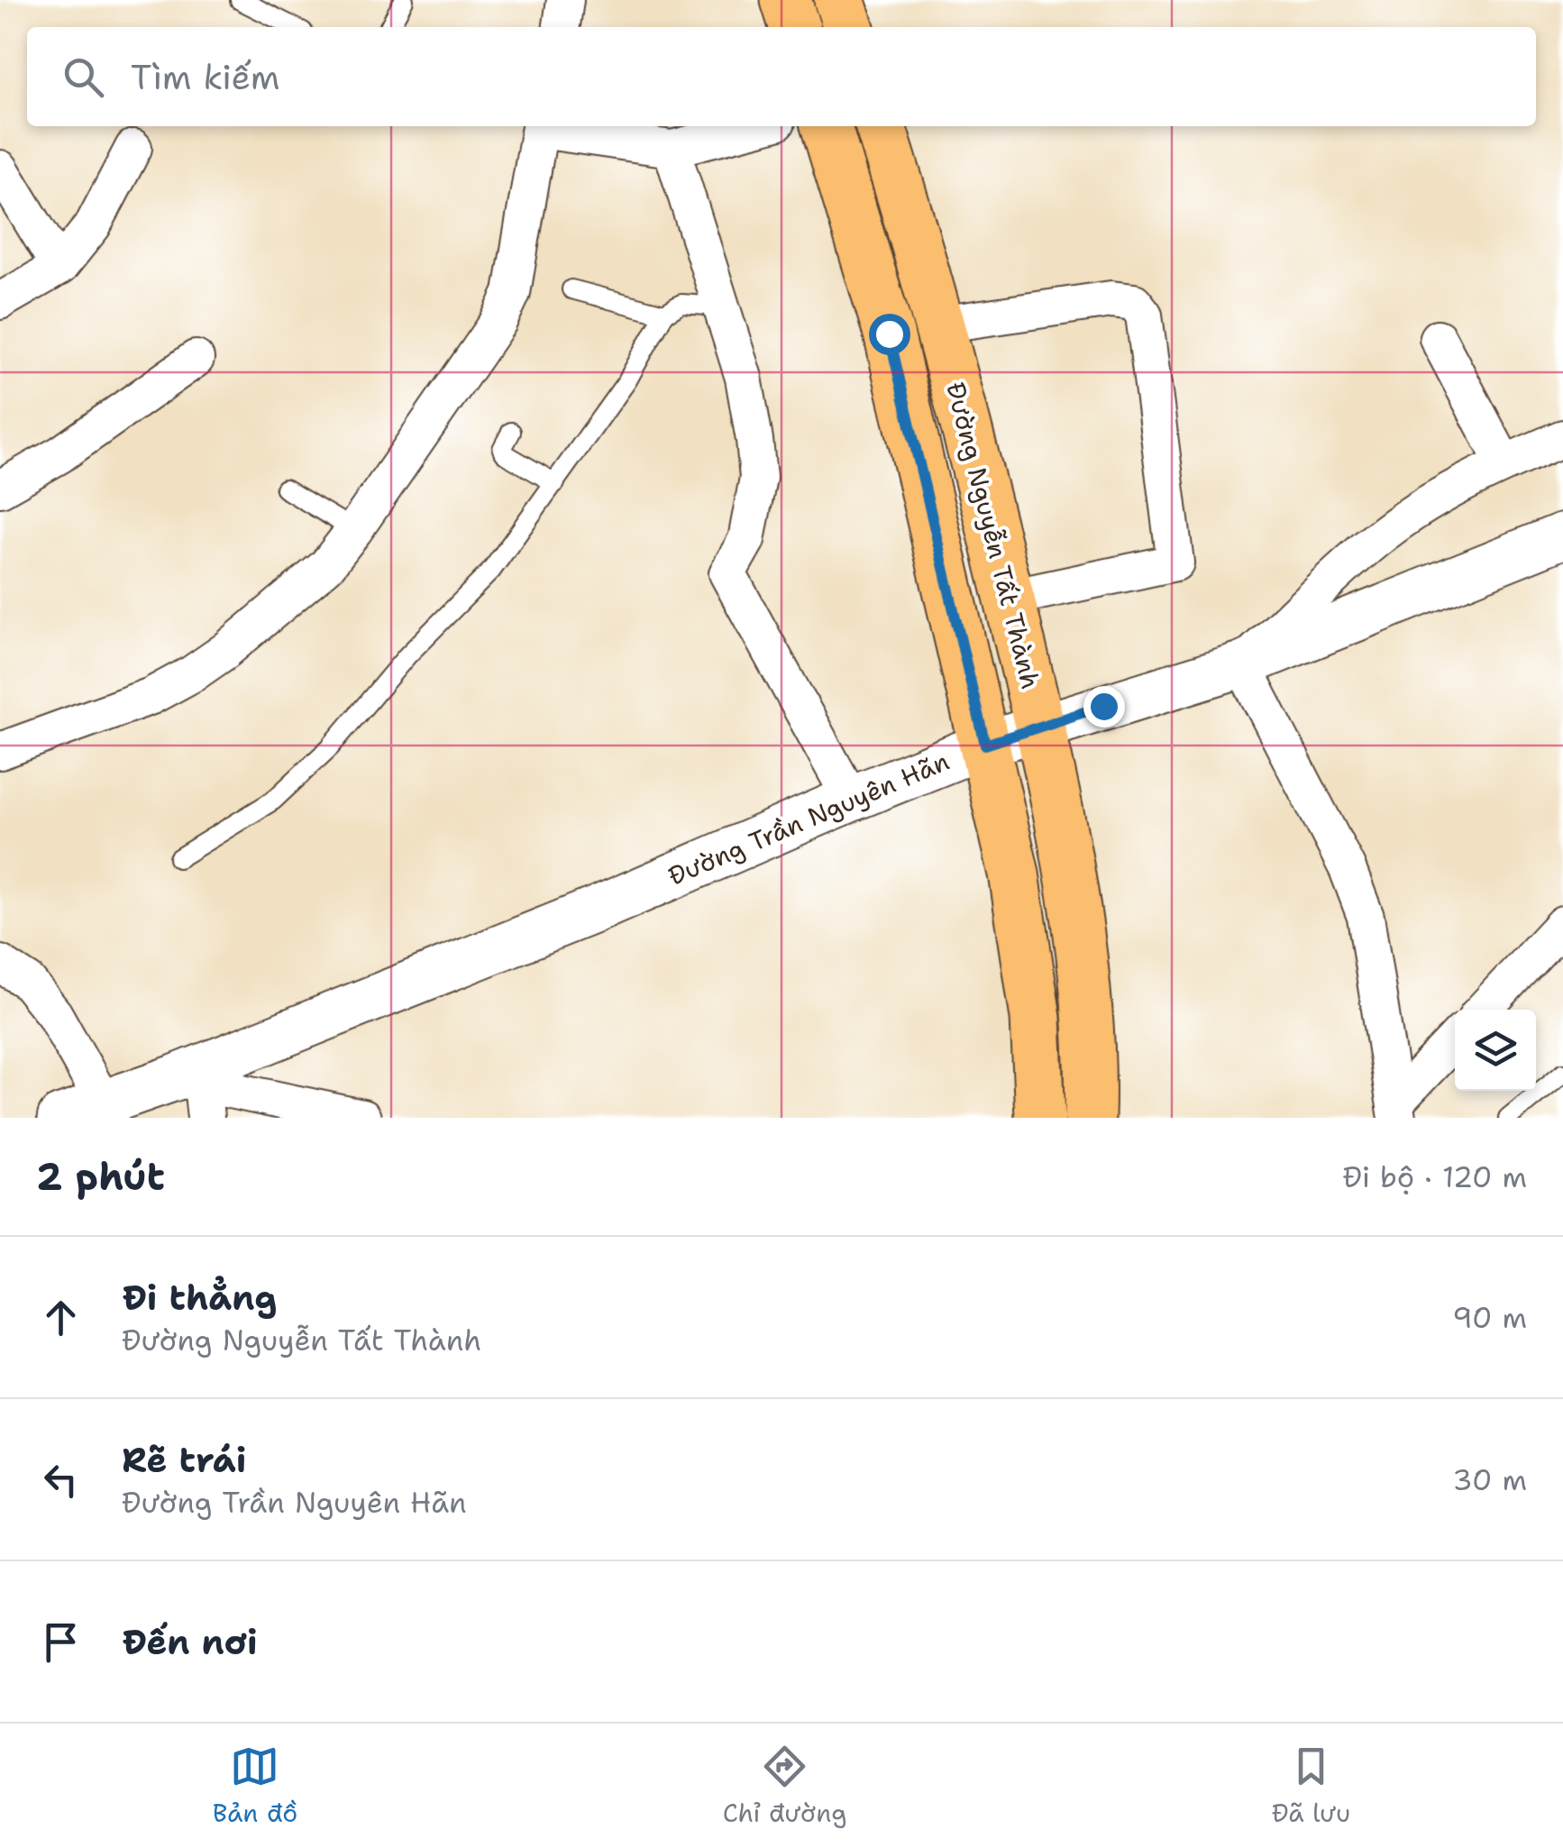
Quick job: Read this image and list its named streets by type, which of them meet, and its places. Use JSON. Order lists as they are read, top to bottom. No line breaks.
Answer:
{"streets":{"main road":["Đường Nguyễn Tất Thành"],"street":["Đường Trần Nguyên Hãn"]},"crossings":[["Đường Nguyễn Tất Thành","Đường Trần Nguyên Hãn"]],"page":{"search":"Tìm kiếm","heading":["2 phút","Đi bộ · 120 m"],"list":[["Đi thẳng","Đường Nguyễn Tất Thành","90 m"],["Rẽ trái","Đường Trần Nguyên Hãn","30 m"],"Đến nơi"],"nav":["Bản đồ","Chỉ đường","Đã lưu"]}}
